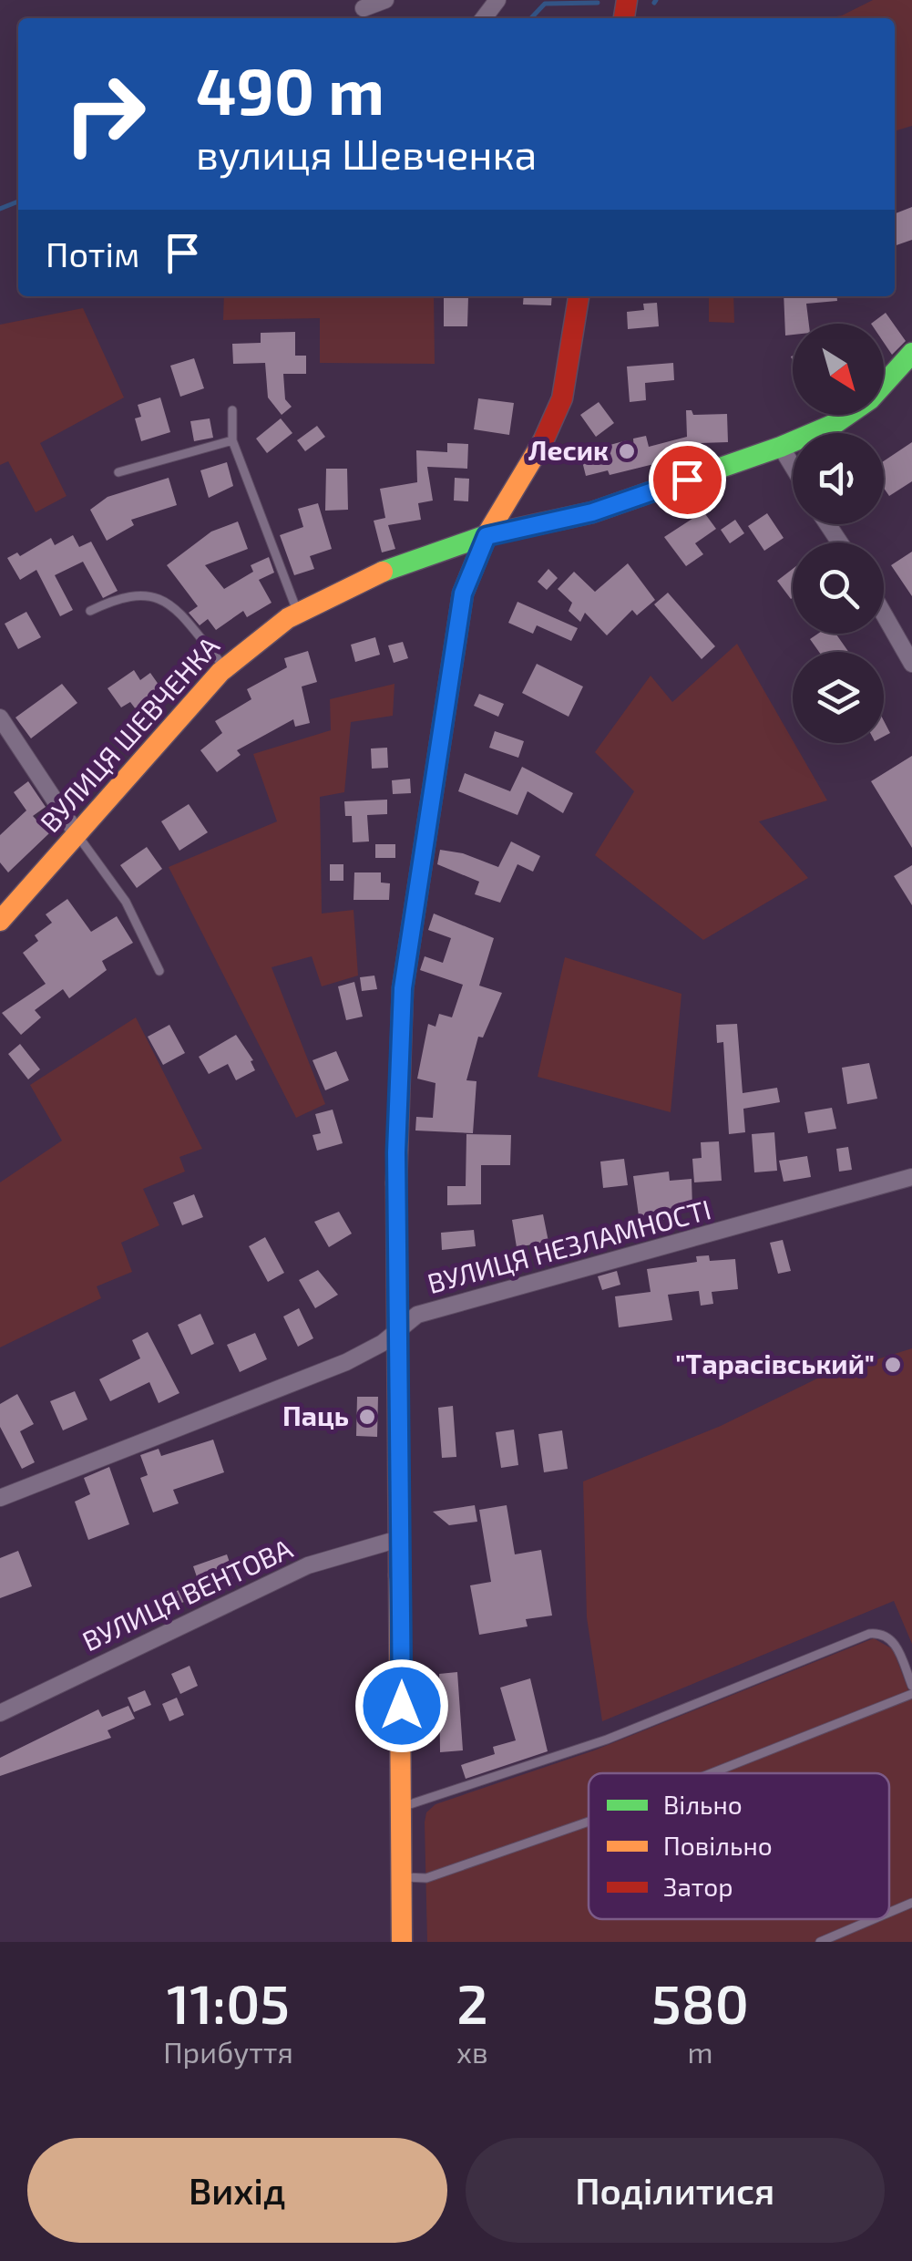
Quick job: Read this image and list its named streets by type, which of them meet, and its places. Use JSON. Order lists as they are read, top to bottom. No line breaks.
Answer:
{"streets":{"main road":["ВУЛИЦЯ ШЕВЧЕНКА"],"street":["ВУЛИЦЯ НЕЗЛАМНОСТІ","ВУЛИЦЯ ВЕНТОВА"]},"places":["Лесик","\"Тарасівський\"","Паць"],"legend":["Вільно","Повільно","Затор"],"north":"bottom right","page":{"turn":["490 m","вулиця Шевченка"],"then":"Потім","eta":["11:05","Прибуття","2","хв","580","m"],"buttons":["Вихід","Поділитися"]}}
